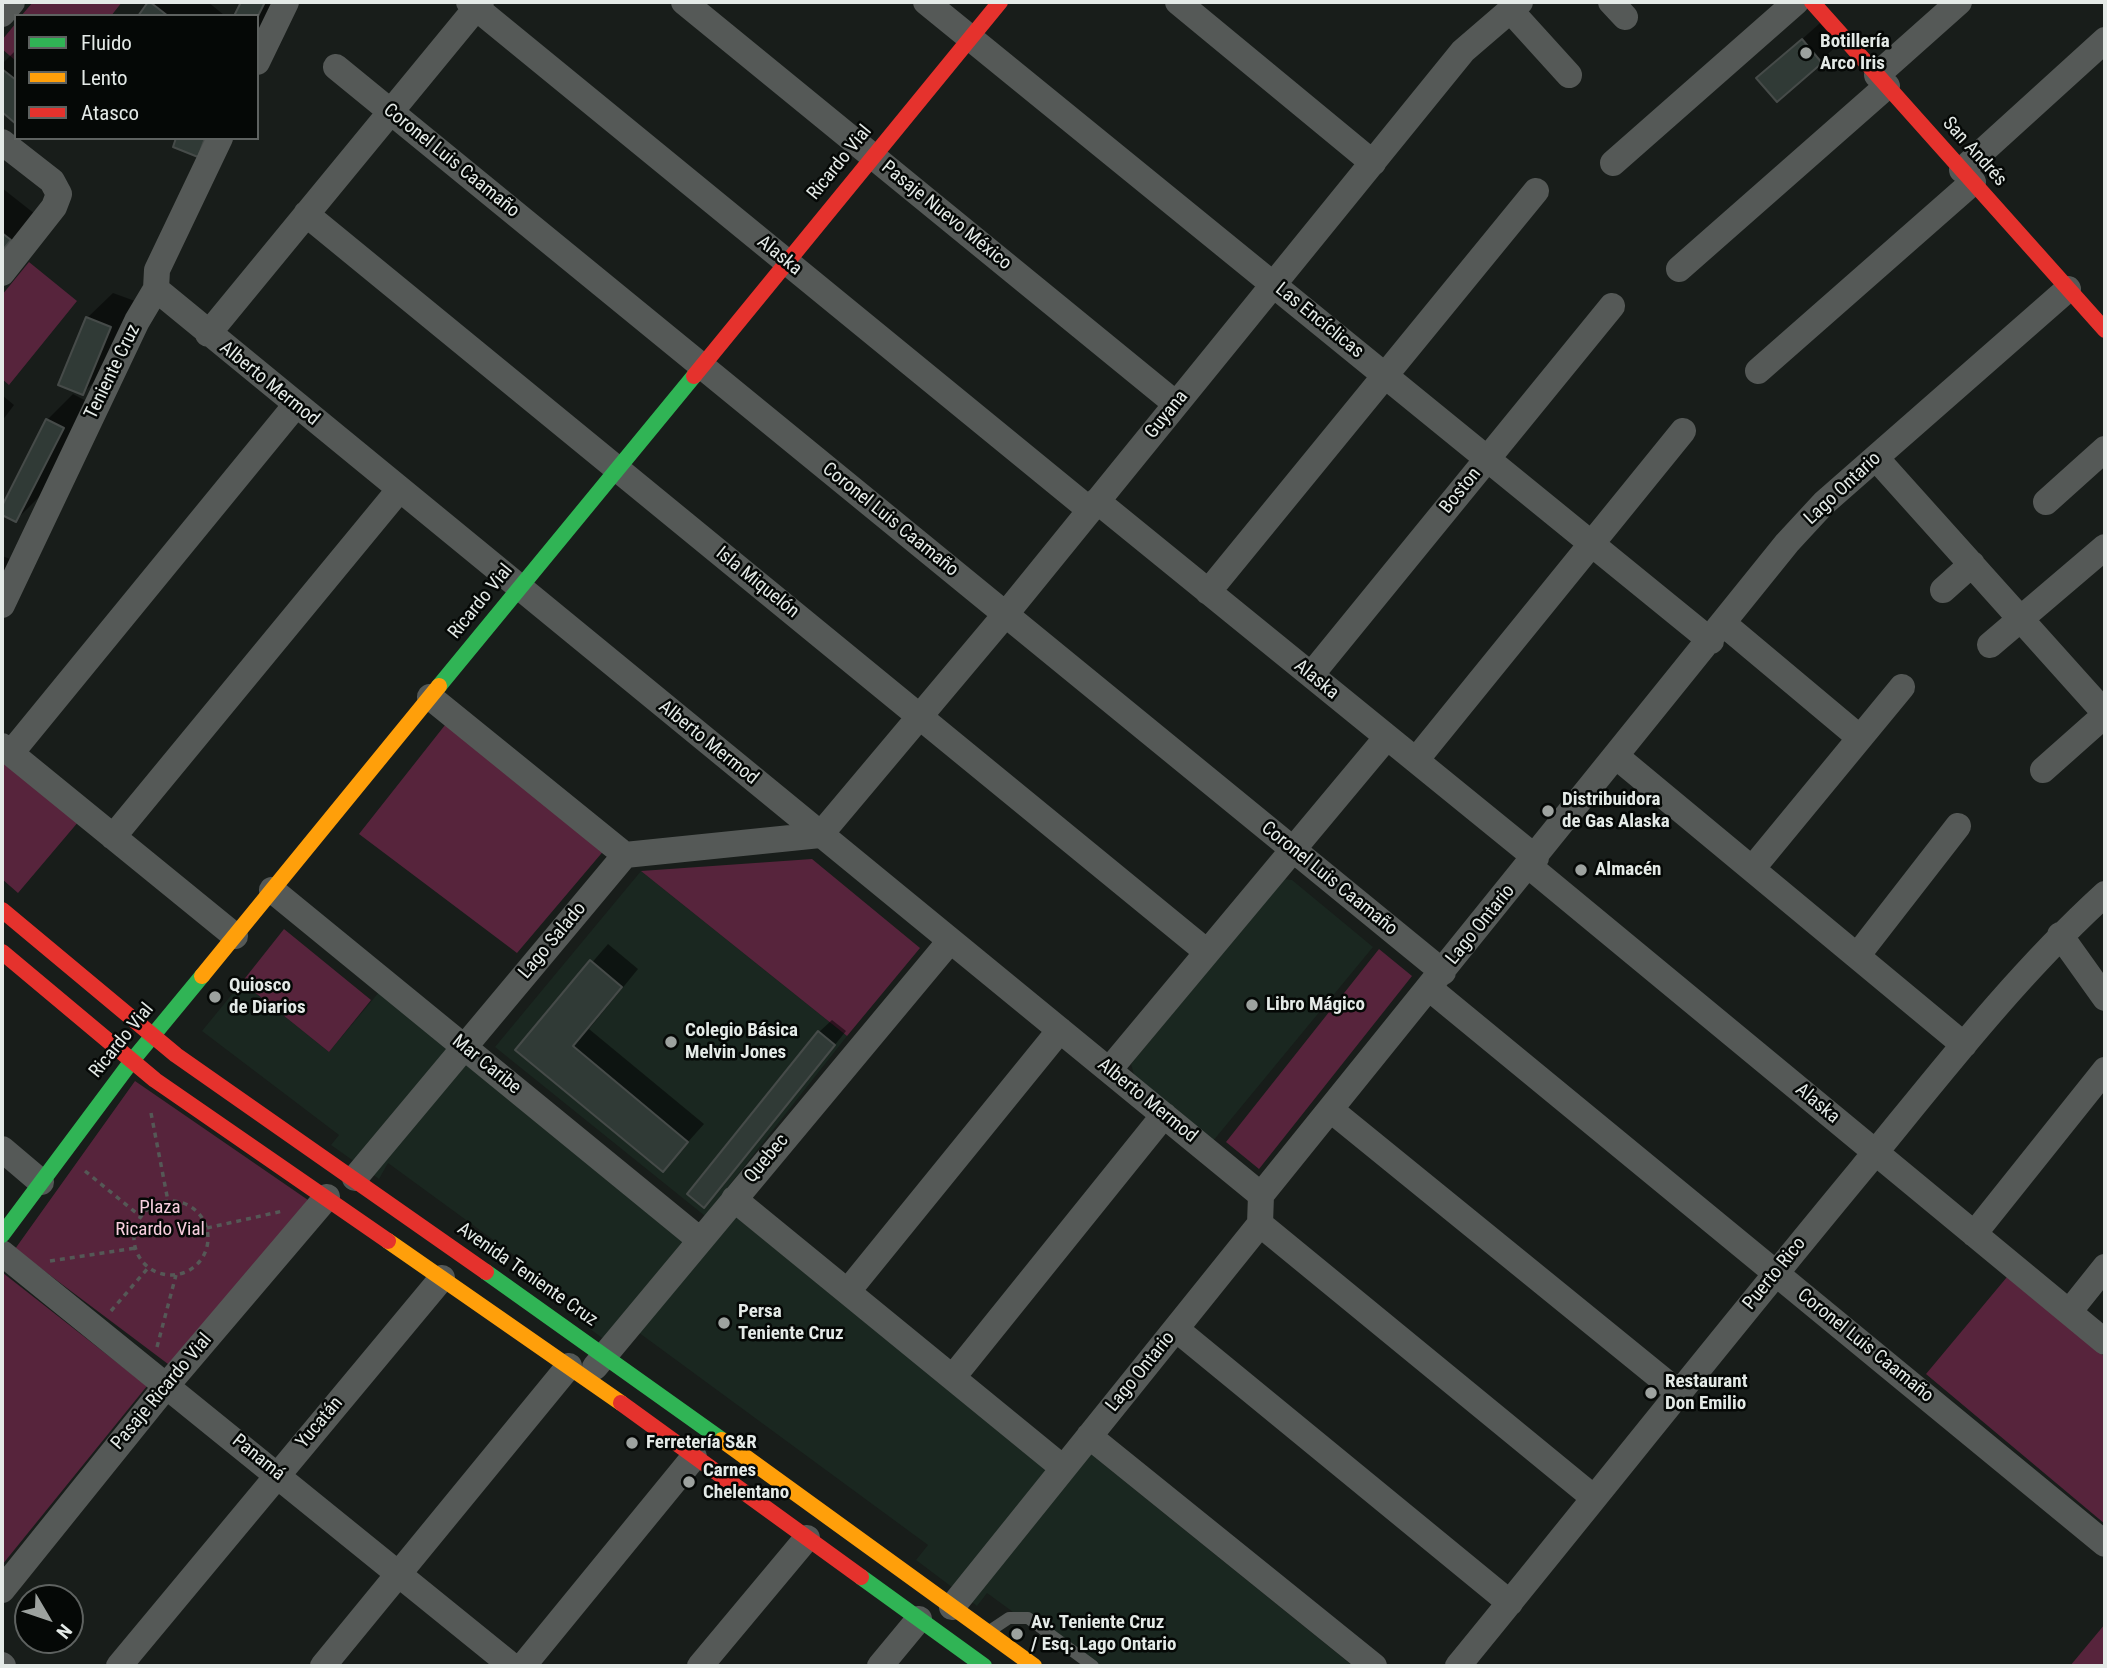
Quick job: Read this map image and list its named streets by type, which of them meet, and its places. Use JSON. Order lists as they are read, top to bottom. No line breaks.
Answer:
{"streets":{"main road":["San Andrés","Ricardo Vial","Avenida Teniente Cruz"],"street":["Coronel Luis Caamaño","Pasaje Nuevo México","Alaska","Las Encíclicas","Teniente Cruz","Alberto Mermod","Guyana","Lago Ontario","Boston","Isla Miquelón","Lago Salado","Mar Caribe","Quebec","Puerto Rico","Pasaje Ricardo Vial","Yucatán","Panamá"]},"crossings":[["San Andrés","Lago Ontario"],["Coronel Luis Caamaño","Ricardo Vial"],["Coronel Luis Caamaño","Guyana"],["Coronel Luis Caamaño","Lago Ontario"],["Coronel Luis Caamaño","Puerto Rico"],["Ricardo Vial","Pasaje Nuevo México"],["Ricardo Vial","Alaska"],["Ricardo Vial","Las Encíclicas"],["Ricardo Vial","Alberto Mermod"],["Ricardo Vial","Isla Miquelón"],["Ricardo Vial","Mar Caribe"],["Ricardo Vial","Avenida Teniente Cruz"],["Pasaje Nuevo México","Guyana"],["Alaska","Guyana"],["Alaska","Lago Ontario"],["Alaska","Boston"],["Alaska","Puerto Rico"],["Las Encíclicas","Guyana"],["Las Encíclicas","Lago Ontario"],["Las Encíclicas","Boston"],["Teniente Cruz","Alberto Mermod"],["Alberto Mermod","Guyana"],["Alberto Mermod","Lago Ontario"],["Alberto Mermod","Quebec"],["Guyana","Isla Miquelón"],["Lago Ontario","Avenida Teniente Cruz"],["Lago Salado","Mar Caribe"],["Lago Salado","Avenida Teniente Cruz"],["Mar Caribe","Quebec"],["Quebec","Avenida Teniente Cruz"],["Quebec","Panamá"],["Pasaje Ricardo Vial","Panamá"],["Yucatán","Panamá"]],"parks":["Plaza Ricardo Vial"],"places":["Botillería Arco Iris","Distribuidora de Gas Alaska","Almacén","Quiosco de Diarios","Libro Mágico","Colegio Básica Melvin Jones","Persa Teniente Cruz","Restaurant Don Emilio","Ferretería S&R","Carnes Chelentano","Av. Teniente Cruz / Esq. Lago Ontario"],"legend":["Fluido","Lento","Atasco"],"north":"bottom right"}
